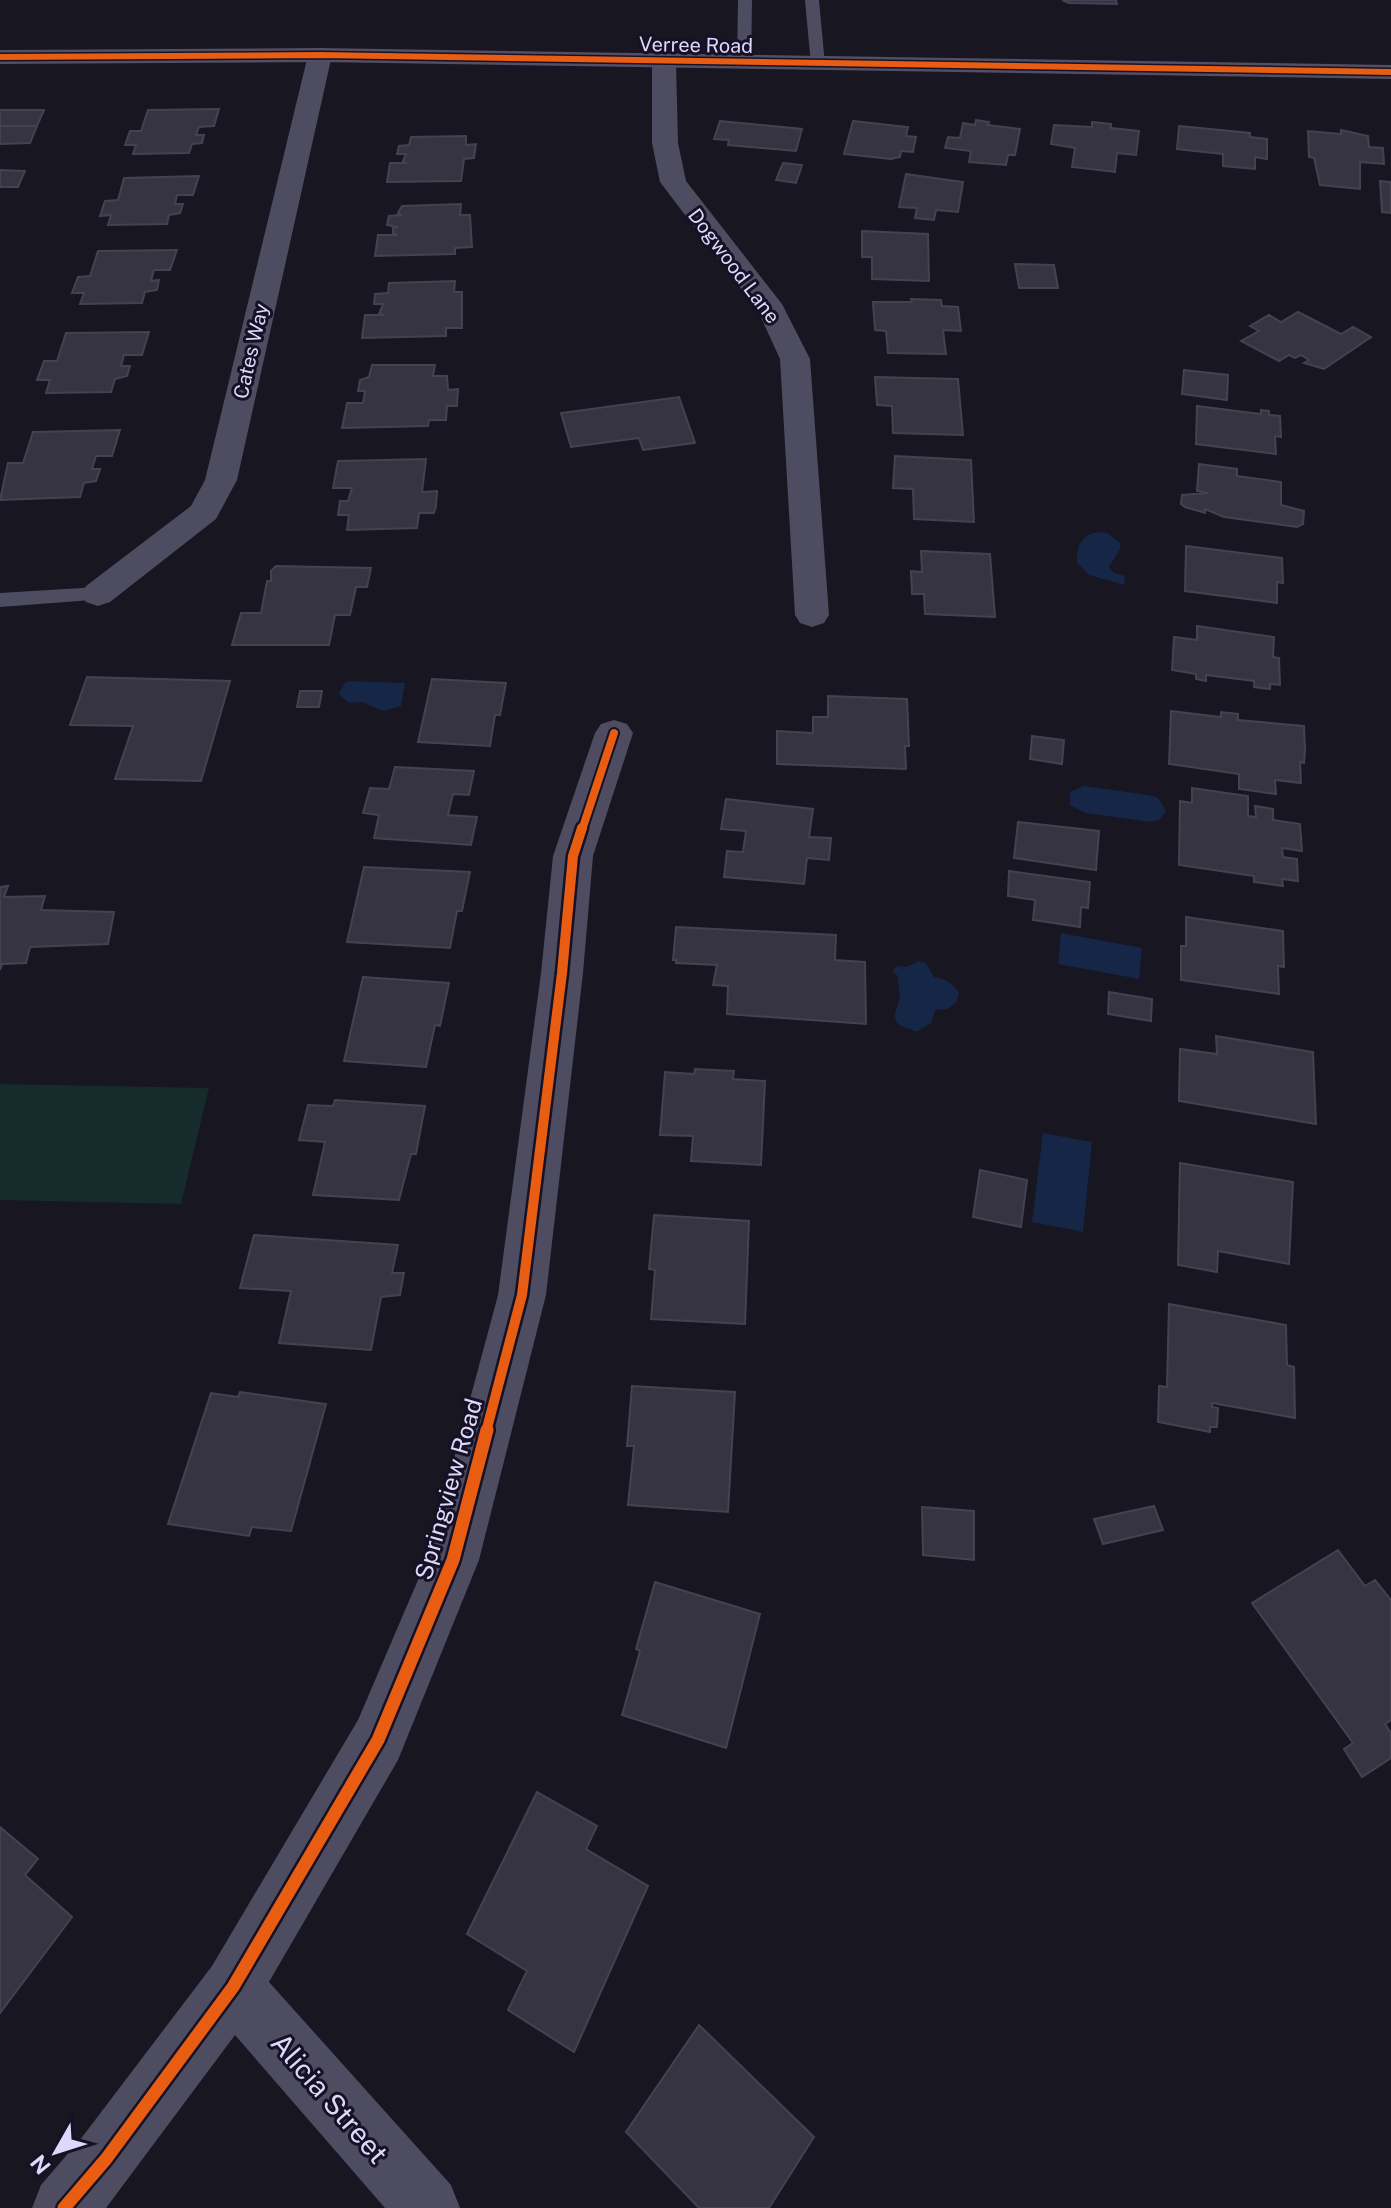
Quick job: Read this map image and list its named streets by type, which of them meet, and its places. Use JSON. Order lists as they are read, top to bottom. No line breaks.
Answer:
{"streets":{"main road":["Verree Road"],"street":["Dogwood Lane","Cates Way","Springview Road","Alicia Street"]},"crossings":[["Verree Road","Dogwood Lane"],["Verree Road","Cates Way"],["Springview Road","Alicia Street"]],"north":"bottom left"}
